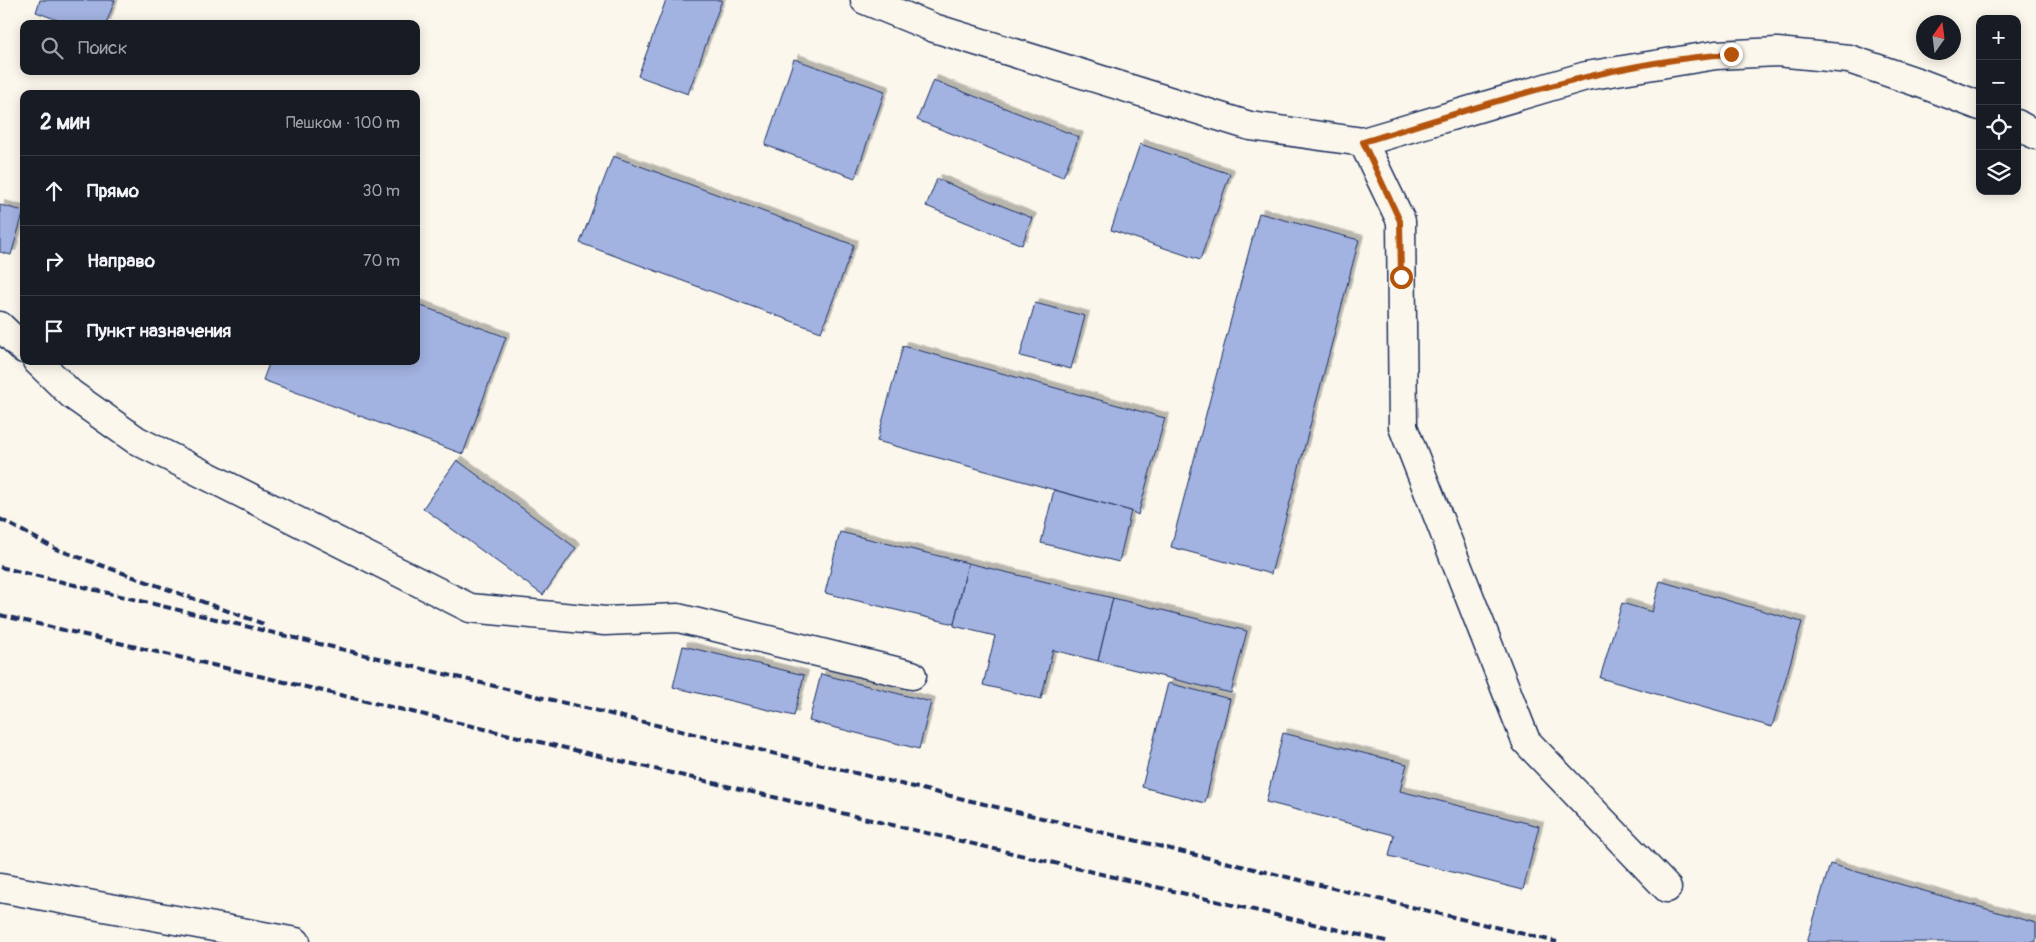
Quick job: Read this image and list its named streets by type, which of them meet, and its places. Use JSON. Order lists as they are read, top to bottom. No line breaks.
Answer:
{"north":"top","page":{"map_buttons":["+","−"],"search":"Поиск","heading":["2 мин","Пешком · 100 m"],"list":[["Прямо","30 m"],["Направо","70 m"],"Пункт назначения"]}}
